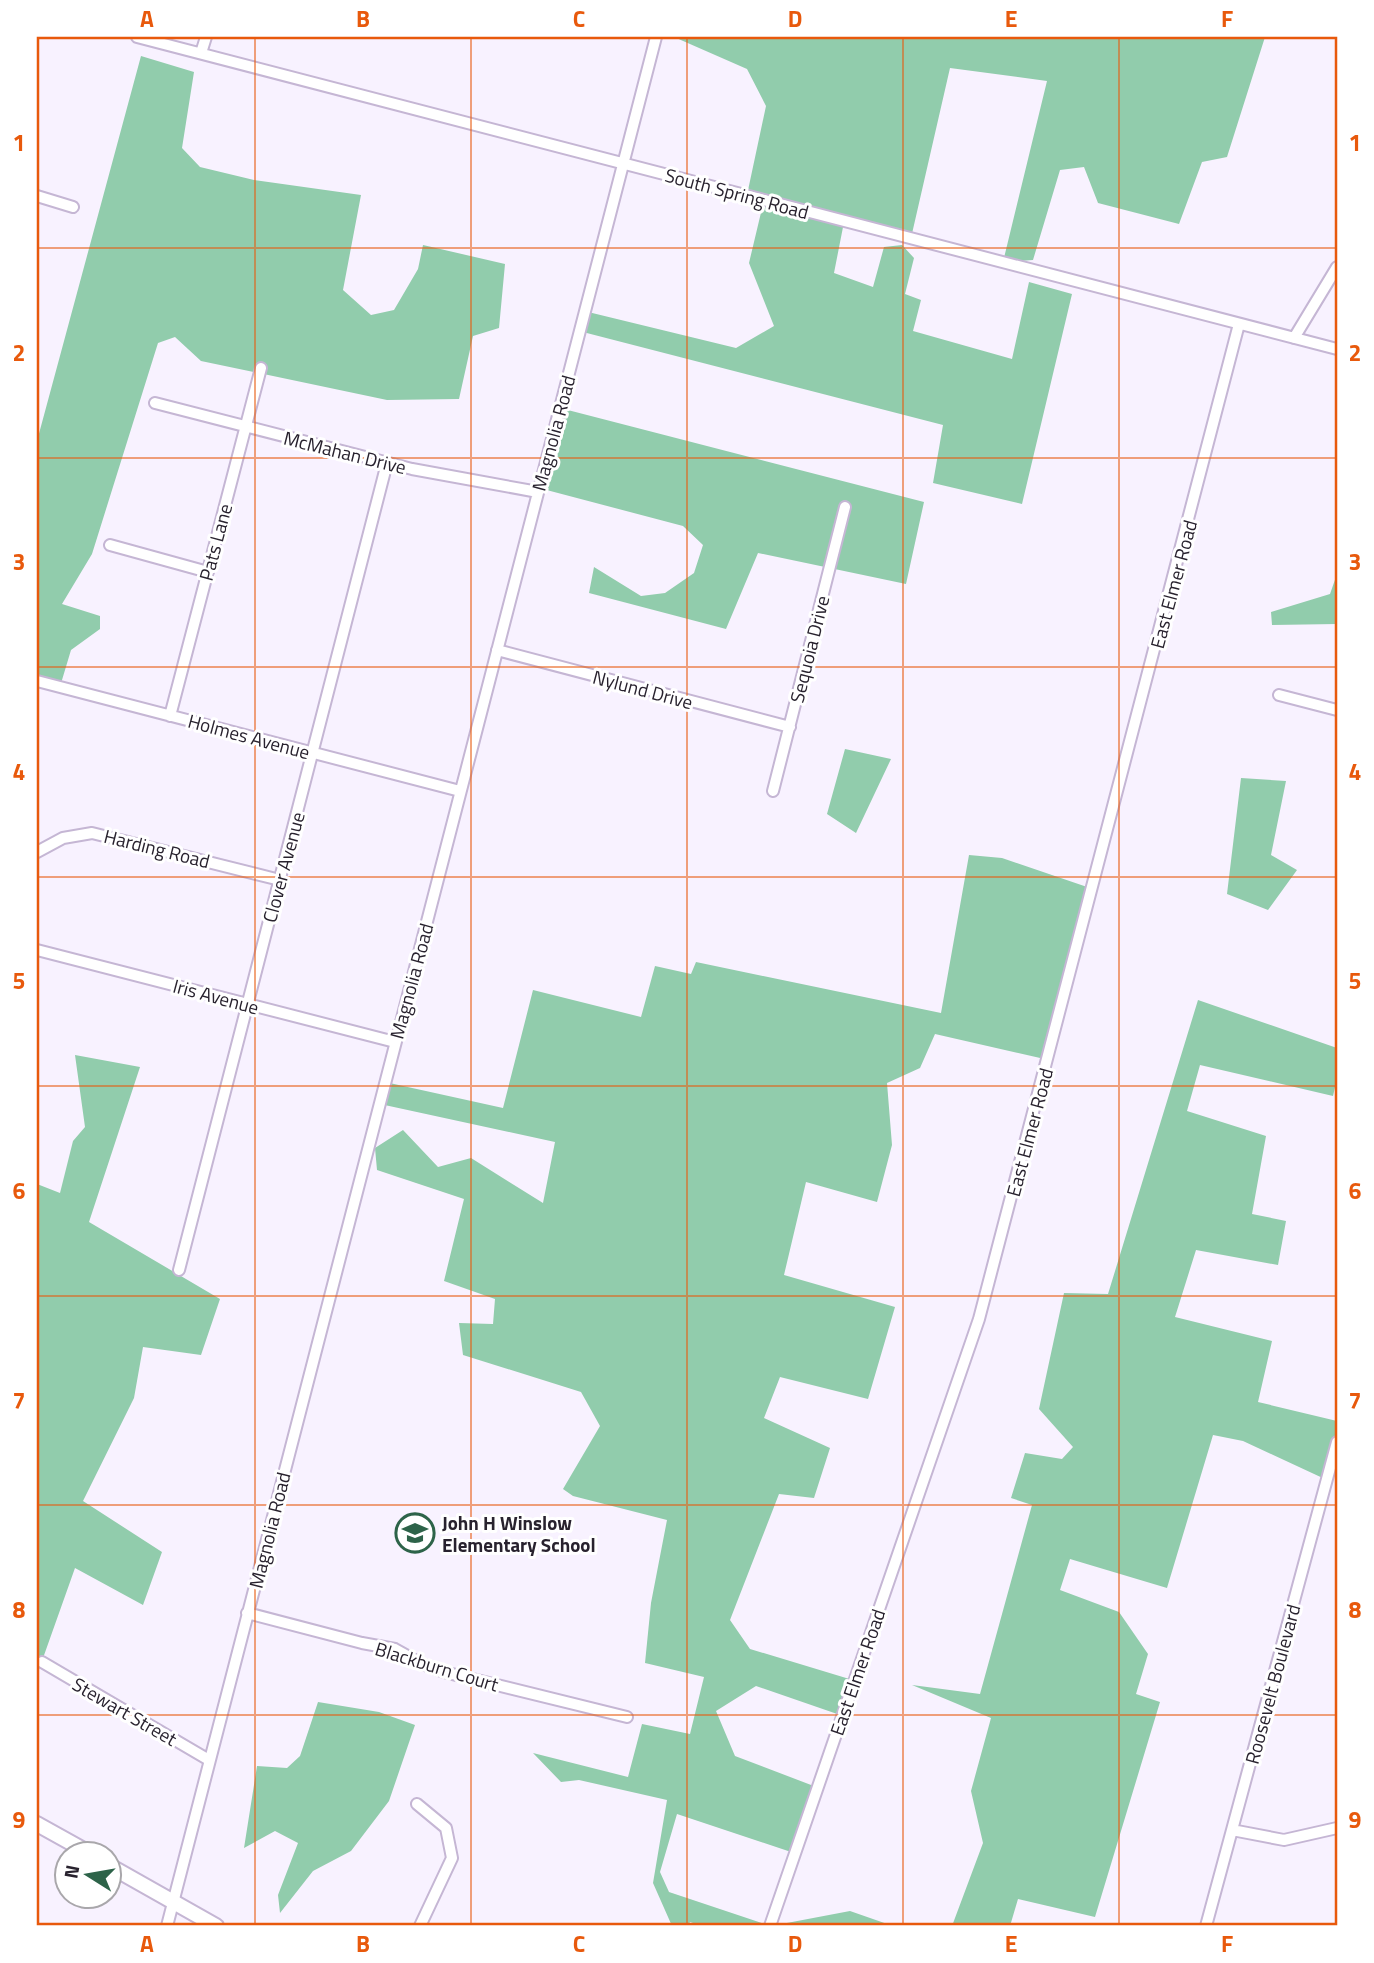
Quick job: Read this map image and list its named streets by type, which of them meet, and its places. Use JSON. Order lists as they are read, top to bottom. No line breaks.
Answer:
{"streets":{"street":["South Spring Road","Magnolia Road","McMahan Drive","Pats Lane","East Elmer Road","Sequoia Drive","Nylund Drive","Holmes Avenue","Harding Road","Clover Avenue","Iris Avenue","Blackburn Court","Roosevelt Boulevard","Stewart Street"]},"crossings":[["South Spring Road","Magnolia Road"],["South Spring Road","East Elmer Road"],["Magnolia Road","McMahan Drive"],["Magnolia Road","Nylund Drive"],["Magnolia Road","Holmes Avenue"],["Magnolia Road","Iris Avenue"],["Magnolia Road","Blackburn Court"],["Magnolia Road","Stewart Street"],["McMahan Drive","Pats Lane"],["McMahan Drive","Clover Avenue"],["Pats Lane","Holmes Avenue"],["Sequoia Drive","Nylund Drive"],["Holmes Avenue","Clover Avenue"],["Harding Road","Clover Avenue"],["Clover Avenue","Iris Avenue"]],"places":{"school or university":["John H Winslow Elementary School"]},"north":"left","grid":{"columns":["A","B","C","D","E","F"],"rows":["1","2","3","4","5","6","7","8","9"]}}
